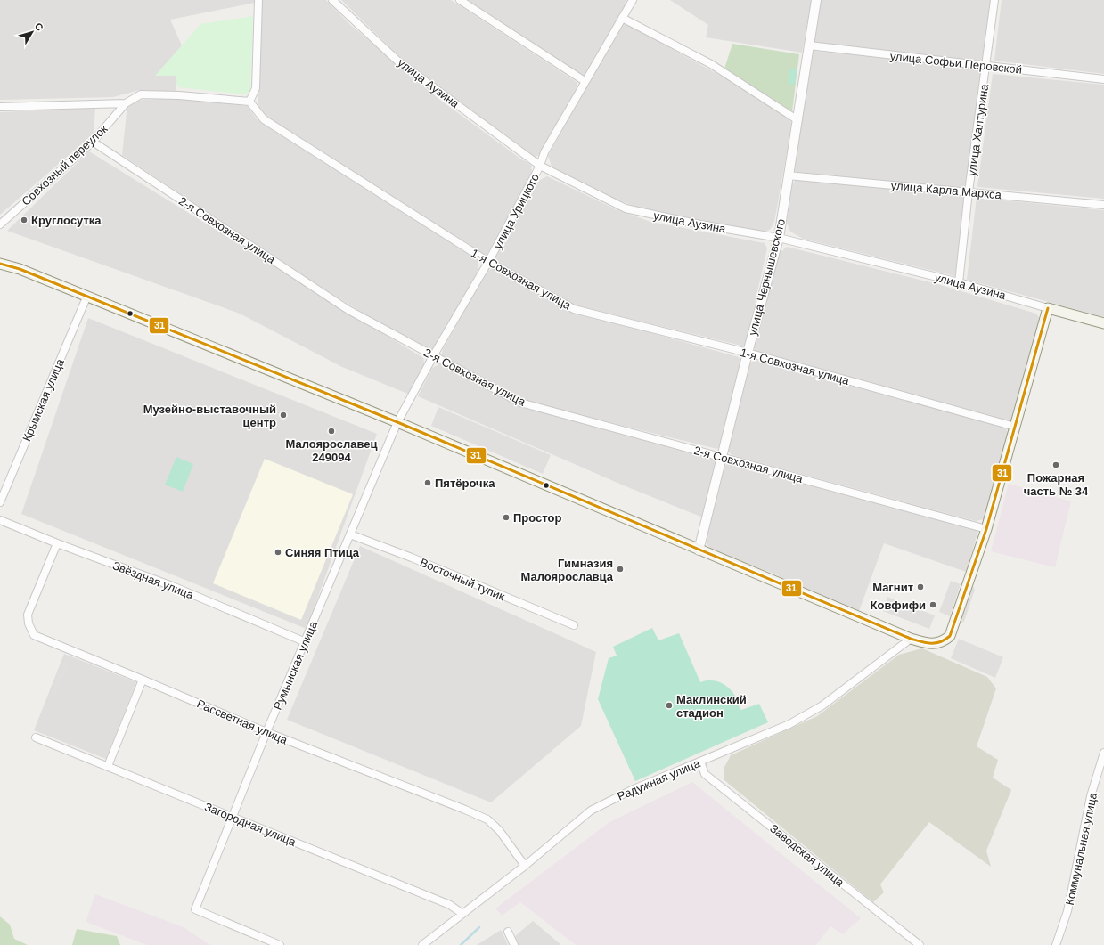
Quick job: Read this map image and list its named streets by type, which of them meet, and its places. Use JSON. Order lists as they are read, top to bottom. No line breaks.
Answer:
{"streets":{"main road":["улица Аузина"],"street":["улица Софьи Перовской","улица Халтурина","Совхозный переулок","улица Карла Маркса","улица Урицкого","2-я Совхозная улица","улица Чернышевского","1-я Совхозная улица","Крымская улица","Восточный тупик","Звёздная улица","Румынская улица","Рассветная улица","Радужная улица","Загородная улица","Коммунальная улица","Заводская улица"]},"crossings":[["улица Софьи Перовской","улица Халтурина"],["улица Софьи Перовской","улица Чернышевского"],["улица Аузина","улица Халтурина"],["улица Аузина","улица Урицкого"],["улица Аузина","улица Чернышевского"],["улица Халтурина","улица Карла Маркса"],["Совхозный переулок","2-я Совхозная улица"],["улица Карла Маркса","улица Чернышевского"],["улица Урицкого","2-я Совхозная улица"],["улица Урицкого","1-я Совхозная улица"],["улица Урицкого","Румынская улица"],["2-я Совхозная улица","улица Чернышевского"],["улица Чернышевского","1-я Совхозная улица"],["Восточный тупик","Румынская улица"],["Звёздная улица","Румынская улица"],["Звёздная улица","Рассветная улица"],["Румынская улица","Рассветная улица"],["Румынская улица","Загородная улица"],["Рассветная улица","Радужная улица"],["Радужная улица","Загородная улица"],["Радужная улица","Заводская улица"]],"places":["Круглосутка","Музейно-выставочный центр","Малоярославец 249094","Пожарная часть № 34","Пятёрочка","Простор","Синяя Птица","Гимназия Малоярославца","Магнит","Ковфифи","Маклинский стадион"],"lines":["transit line 31"],"north":"top right"}
